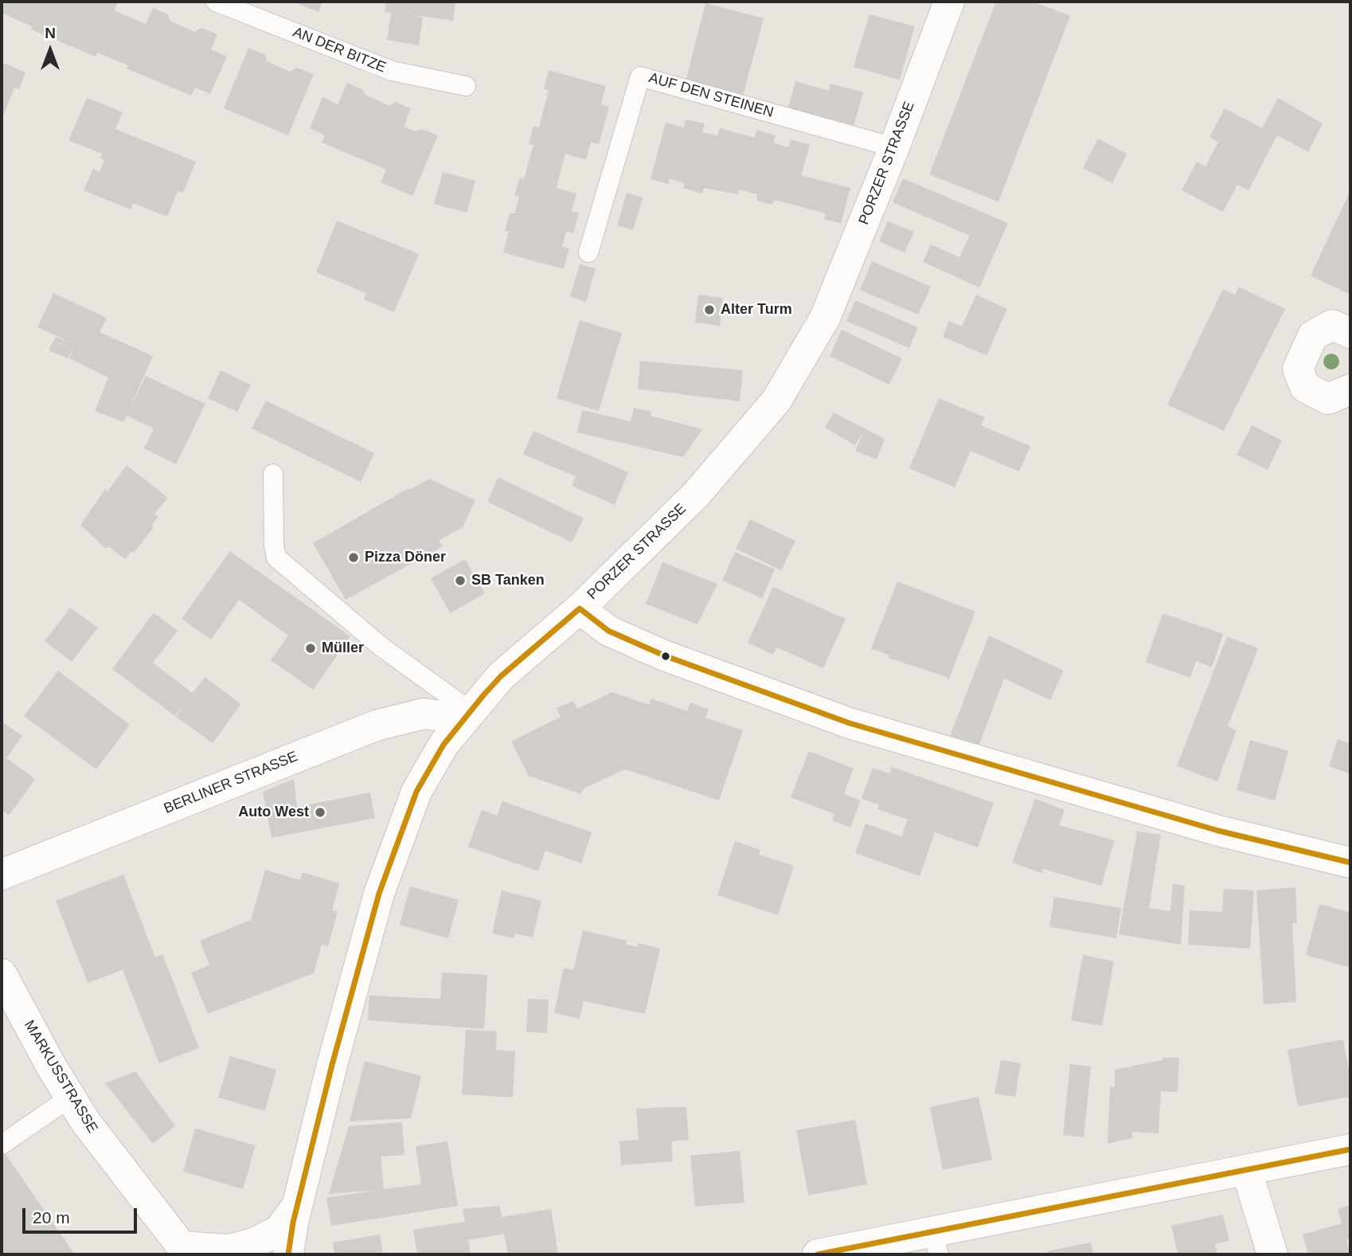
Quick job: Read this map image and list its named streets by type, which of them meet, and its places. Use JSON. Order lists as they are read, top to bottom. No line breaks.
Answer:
{"streets":{"street":["PORZER STRASSE","BERLINER STRASSE","MARKUSSTRASSE"],"lane":["AN DER BITZE","AUF DEN STEINEN"]},"crossings":[["AUF DEN STEINEN","PORZER STRASSE"],["PORZER STRASSE","BERLINER STRASSE"]],"places":["Alter Turm","Pizza Döner","SB Tanken","Müller","Auto West"],"scale_bar":"20 m","north":"top"}
